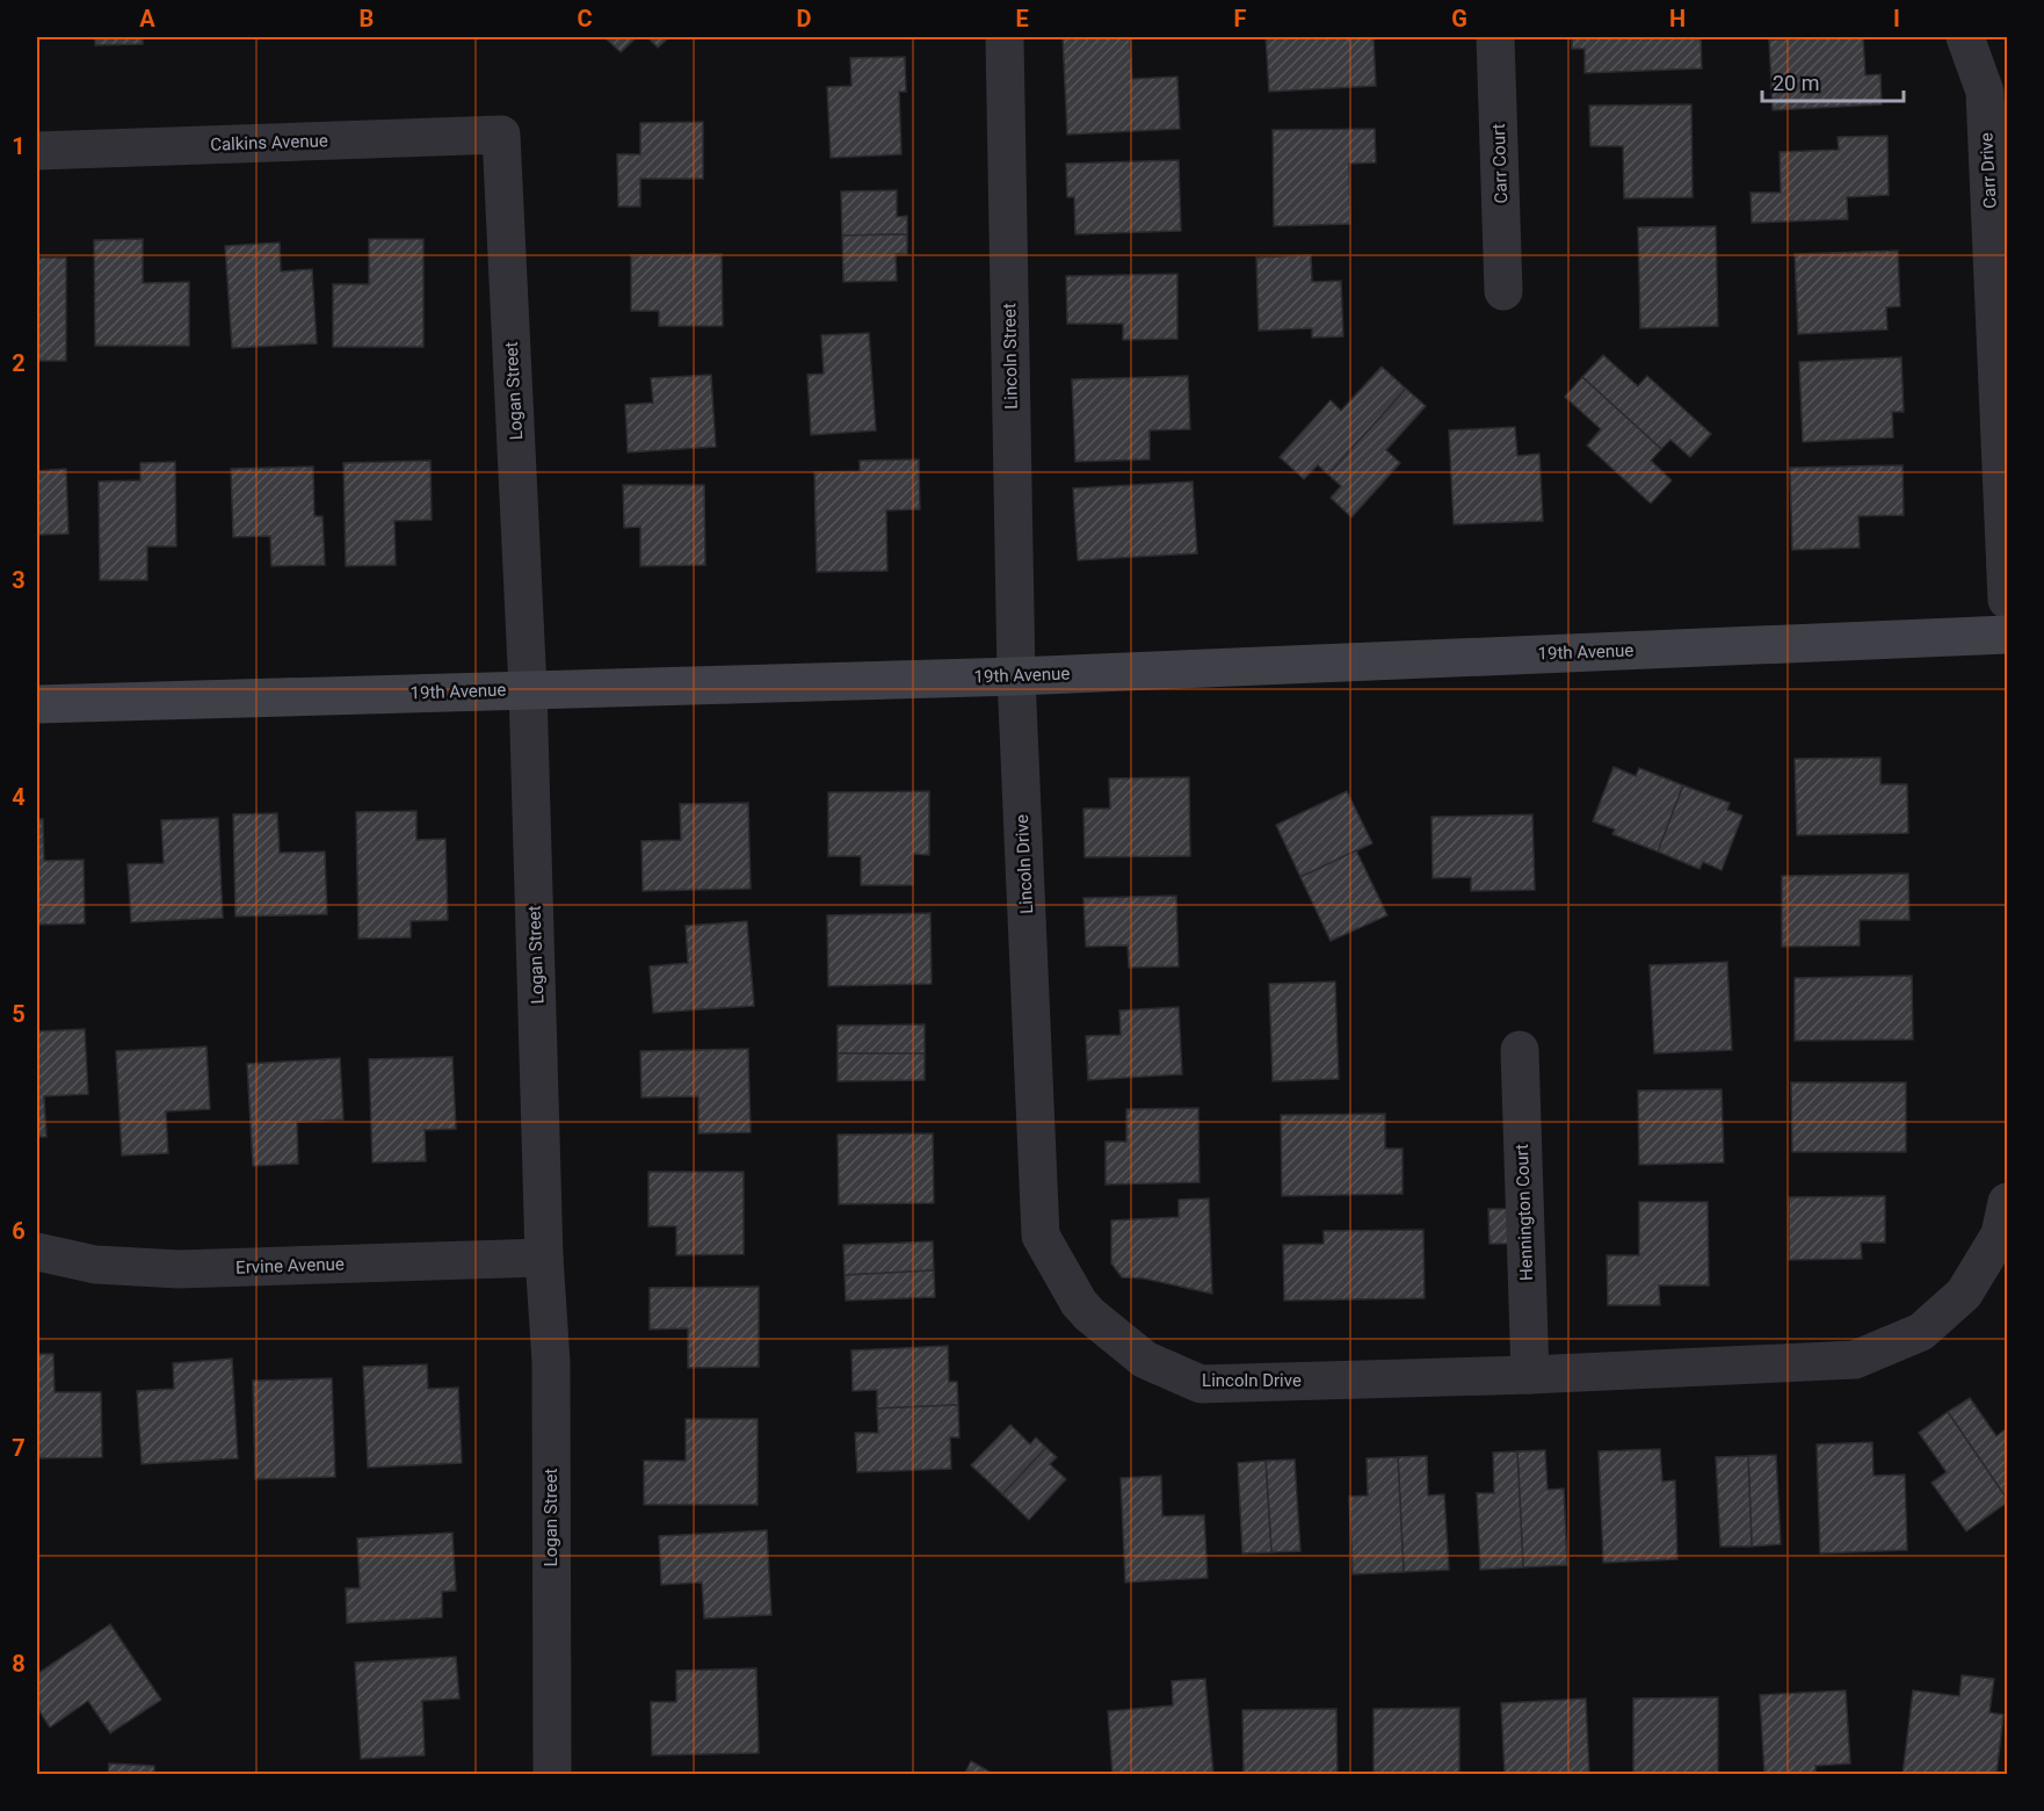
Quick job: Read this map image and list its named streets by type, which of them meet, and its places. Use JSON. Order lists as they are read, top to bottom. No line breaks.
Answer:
{"streets":{"street":["Calkins Avenue","Carr Court","Carr Drive","Lincoln Street","Logan Street","19th Avenue","Lincoln Drive","Hennington Court","Ervine Avenue"]},"crossings":[["Calkins Avenue","Logan Street"],["Lincoln Street","19th Avenue"],["Lincoln Street","Lincoln Drive"],["Logan Street","19th Avenue"],["Logan Street","Ervine Avenue"],["19th Avenue","Lincoln Drive"],["Lincoln Drive","Hennington Court"]],"scale_bar":"20 m","grid":{"columns":["A","B","C","D","E","F","G","H","I"],"rows":["1","2","3","4","5","6","7","8"]}}
